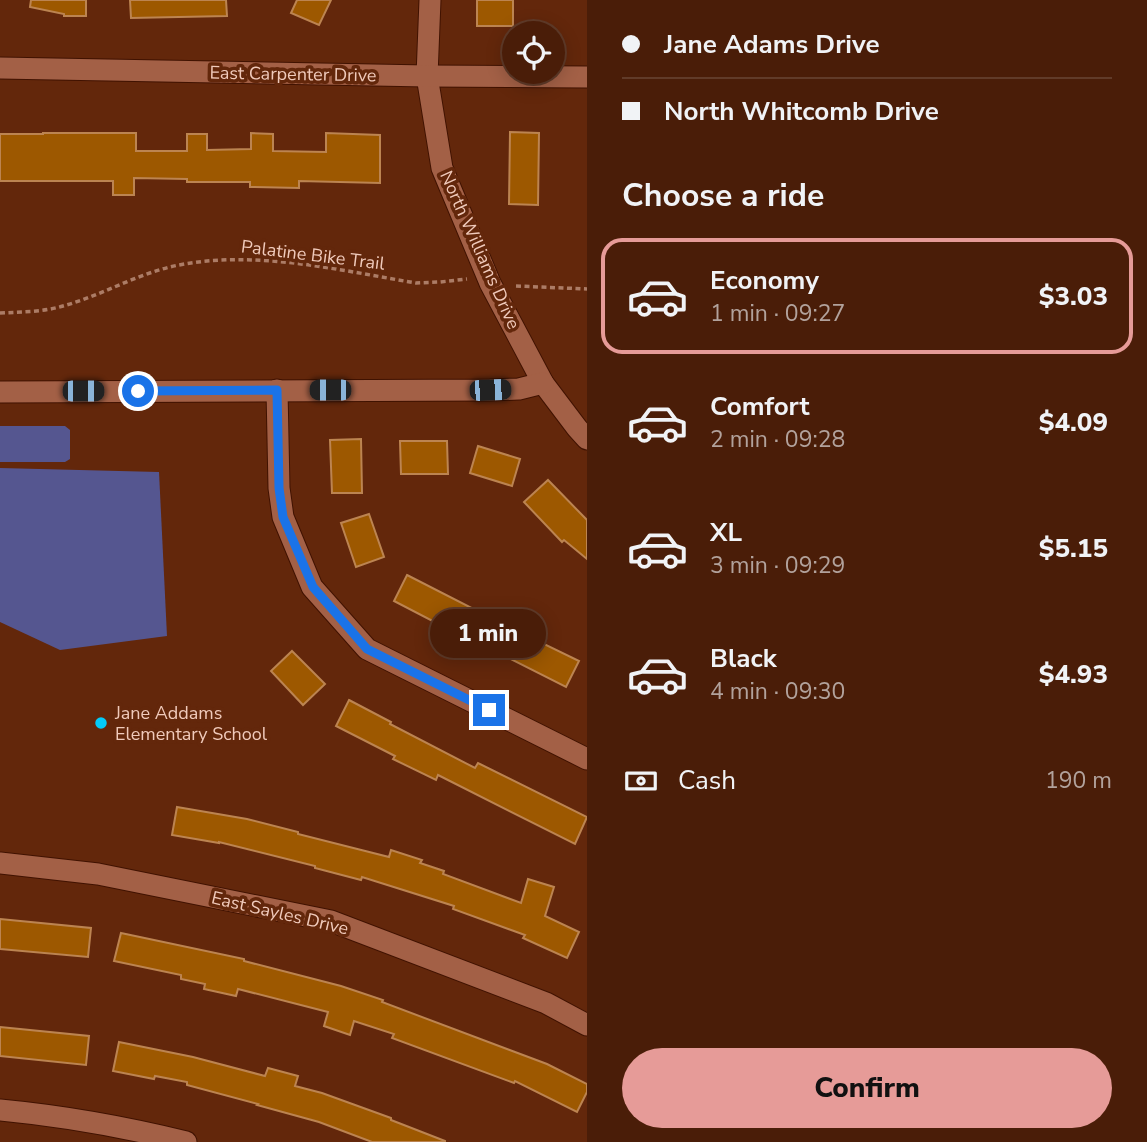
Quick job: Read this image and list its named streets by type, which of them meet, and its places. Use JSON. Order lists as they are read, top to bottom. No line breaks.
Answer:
{"streets":{"street":["East Carpenter Drive","North Williams Drive","East Sayles Drive"],"path":["Palatine Bike Trail"]},"crossings":[["East Carpenter Drive","North Williams Drive"],["North Williams Drive","Palatine Bike Trail"]],"places":["Jane Addams Elementary School"],"page":{"banner":["Jane Adams Drive","North Whitcomb Drive"],"heading":"Choose a ride","list":[{"name":"Economy","note":"1 min · 09:27","value":"$3.03"},{"name":"Comfort","note":"2 min · 09:28","value":"$4.09"},{"name":"XL","note":"3 min · 09:29","value":"$5.15"},{"name":"Black","note":"4 min · 09:30","value":"$4.93"}],"bubble":"1 min","pay":["Cash","190 m"],"buttons":"Confirm"}}
